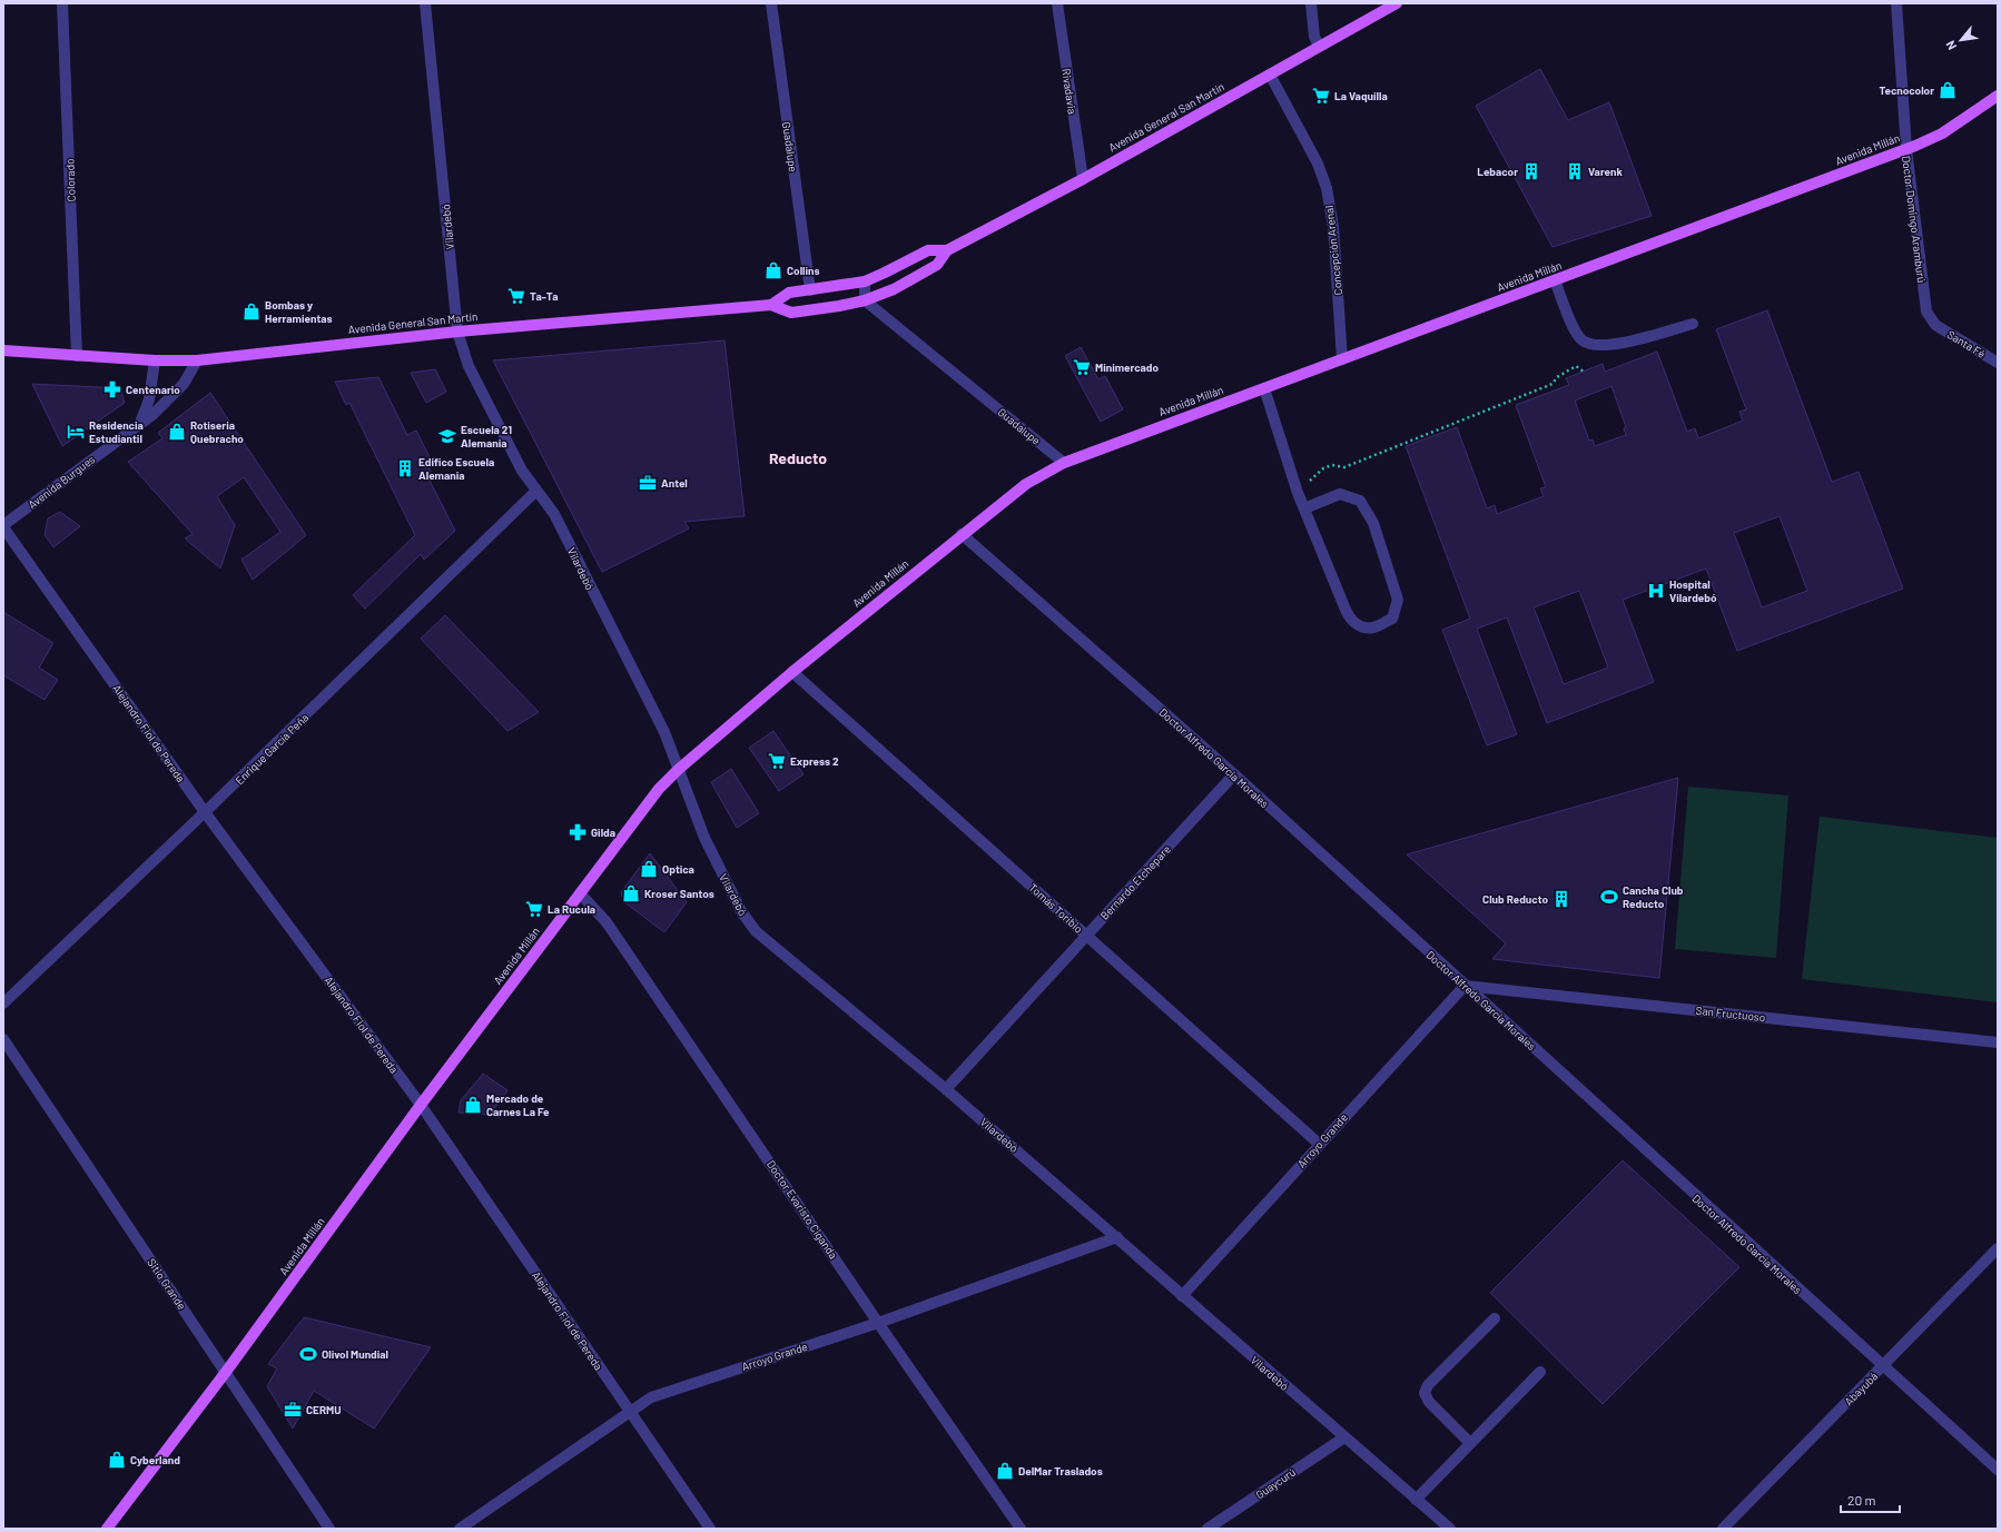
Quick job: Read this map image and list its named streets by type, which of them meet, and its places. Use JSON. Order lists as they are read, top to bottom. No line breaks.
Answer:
{"streets":{"main road":["Avenida General San Martín","Avenida Millán"],"street":["Rivadavia","Guadalupe","Colorado","Doctor Domingo Aramburú","Vilardebó","Concepción Arenal","Santa Fé","Avenida Burgues","Alejandro Fiol de Pereda","Enrique García Peña","Doctor Alfredo García Morales","Bernardo Etchepare","Tomás Toribio","San Fructuoso","Arroyo Grande","Doctor Evaristo Ciganda","Sitio Grande","Abayubá","Guaycurú"]},"crossings":[["Rivadavia","Avenida General San Martín"],["Avenida General San Martín","Guadalupe"],["Avenida General San Martín","Colorado"],["Avenida General San Martín","Vilardebó"],["Avenida General San Martín","Concepción Arenal"],["Avenida General San Martín","Avenida Burgues"],["Guadalupe","Avenida Millán"],["Avenida Millán","Doctor Domingo Aramburú"],["Avenida Millán","Vilardebó"],["Avenida Millán","Concepción Arenal"],["Avenida Millán","Alejandro Fiol de Pereda"],["Avenida Millán","Doctor Alfredo García Morales"],["Avenida Millán","Tomás Toribio"],["Avenida Millán","Doctor Evaristo Ciganda"],["Avenida Millán","Sitio Grande"],["Doctor Domingo Aramburú","Santa Fé"],["Vilardebó","Enrique García Peña"],["Vilardebó","Bernardo Etchepare"],["Vilardebó","Arroyo Grande"],["Vilardebó","Guaycurú"],["Avenida Burgues","Alejandro Fiol de Pereda"],["Alejandro Fiol de Pereda","Enrique García Peña"],["Alejandro Fiol de Pereda","Arroyo Grande"],["Doctor Alfredo García Morales","Bernardo Etchepare"],["Doctor Alfredo García Morales","San Fructuoso"],["Doctor Alfredo García Morales","Arroyo Grande"],["Doctor Alfredo García Morales","Abayubá"],["Bernardo Etchepare","Tomás Toribio"],["Tomás Toribio","Arroyo Grande"],["San Fructuoso","Arroyo Grande"],["Arroyo Grande","Doctor Evaristo Ciganda"]],"districts":["Reducto"],"places":{"shop":["Tecnocolor","Collins","Bombas y Herramientas","Rotiseria Quebracho","Optica","Kroser Santos","Mercado de Carnes La Fe","Cyberland","DelMar Traslados"],"supermarket":["La Vaquilla","Ta-Ta","Minimercado","Express 2","La Rucula"],"building":["Lebacor","Varenk","Edifico Escuela Alemania","Club Reducto"],"pharmacy":["Centenario","Gilda"],"hotel":["Residencia Estudiantil"],"school or university":["Escuela 21 Alemania"],"office":["Antel","CERMU"],"hospital":["Hospital Vilardebó"],"sports":["Cancha Club Reducto","Olivol Mundial"]},"scale_bar":"20 m","north":"bottom left"}
